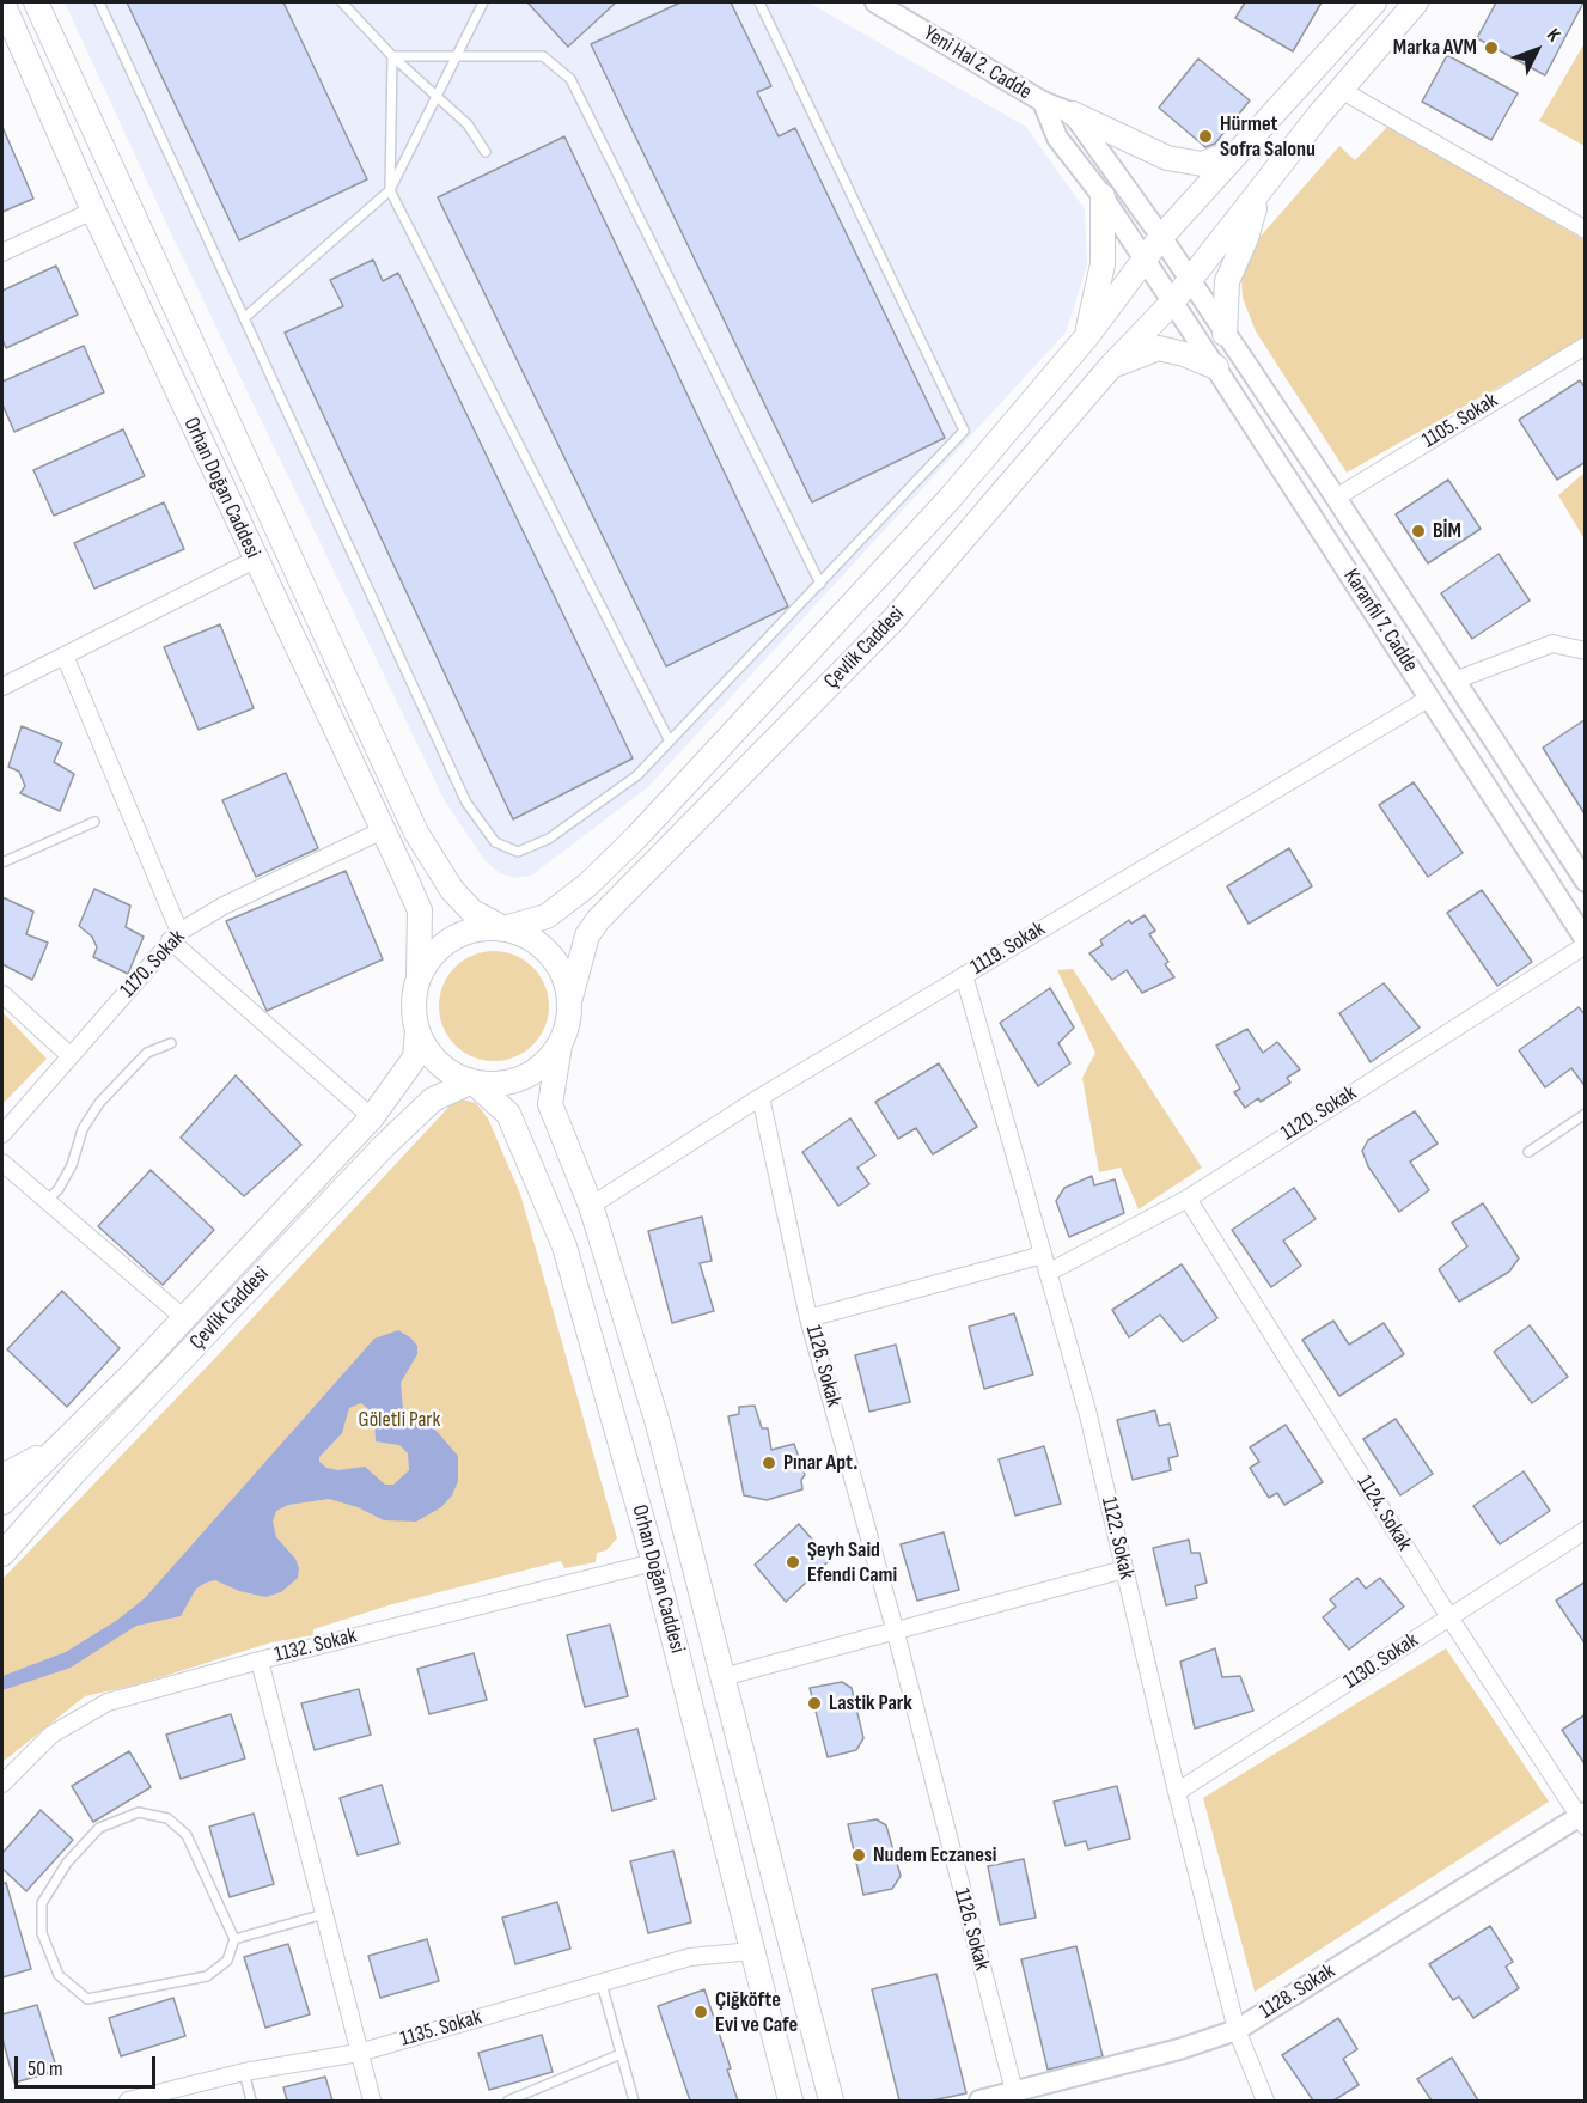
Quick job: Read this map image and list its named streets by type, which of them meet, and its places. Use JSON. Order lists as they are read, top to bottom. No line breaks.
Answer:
{"streets":{"main road":["Orhan Doğan Caddesi","Çevlik Caddesi"],"street":["Yeni Hal 2. Cadde","1105. Sokak","Karanfil 7. Cadde","1119. Sokak","1170. Sokak","1120. Sokak","1126. Sokak","1124. Sokak","1122. Sokak","1132. Sokak","1130. Sokak","1128. Sokak","1135. Sokak"]},"crossings":[["Yeni Hal 2. Cadde","Karanfil 7. Cadde"],["1105. Sokak","Karanfil 7. Cadde"],["Orhan Doğan Caddesi","Çevlik Caddesi"],["Orhan Doğan Caddesi","1170. Sokak"],["Orhan Doğan Caddesi","1132. Sokak"],["Orhan Doğan Caddesi","1135. Sokak"],["Karanfil 7. Cadde","Çevlik Caddesi"],["Karanfil 7. Cadde","1119. Sokak"],["1119. Sokak","1126. Sokak"],["1119. Sokak","1122. Sokak"],["1120. Sokak","1124. Sokak"],["1120. Sokak","1122. Sokak"],["1126. Sokak","1128. Sokak"],["1124. Sokak","1130. Sokak"],["1124. Sokak","1128. Sokak"],["1122. Sokak","1130. Sokak"],["1122. Sokak","1128. Sokak"]],"parks":["Göletli Park"],"places":["Marka AVM","Hürmet Sofra Salonu","BİM","Pınar Apt.","Şeyh Said Efendi Cami","Lastik Park","Nudem Eczanesi","Çiğköfte Evi ve Cafe"],"scale_bar":"50 m","north":"top right"}
